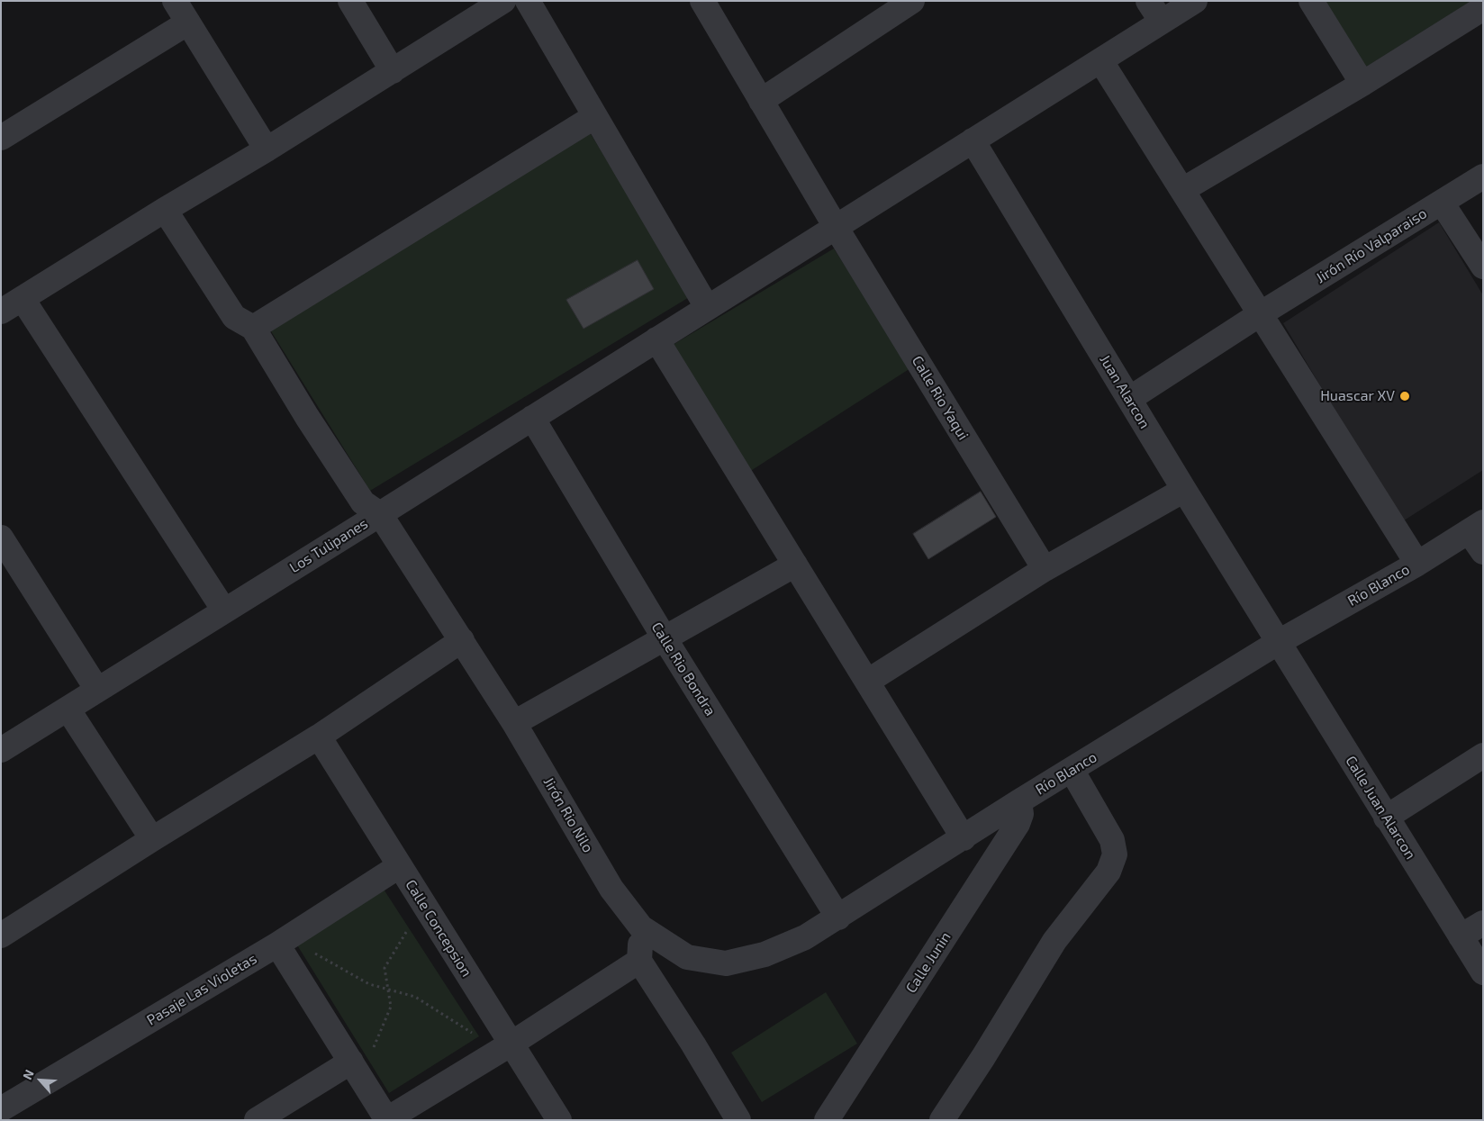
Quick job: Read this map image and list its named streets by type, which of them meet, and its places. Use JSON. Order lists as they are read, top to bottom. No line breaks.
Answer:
{"streets":{"street":["Jirón Río Valparaiso","Juan Alarcon","Calle Rio Yaqui","Los Tulipanes","Río Blanco","Calle Rio Bondra","Calle Juan Alarcon","Jirón Rio Nilo","Calle Concepsion","Calle Junin","Pasaje Las Violetas"]},"crossings":[["Jirón Río Valparaiso","Juan Alarcon"],["Juan Alarcon","Los Tulipanes"],["Juan Alarcon","Río Blanco"],["Juan Alarcon","Calle Juan Alarcon"],["Calle Rio Yaqui","Los Tulipanes"],["Los Tulipanes","Calle Rio Bondra"],["Los Tulipanes","Jirón Rio Nilo"],["Río Blanco","Calle Rio Bondra"],["Río Blanco","Calle Juan Alarcon"],["Río Blanco","Jirón Rio Nilo"],["Río Blanco","Calle Junin"],["Calle Concepsion","Pasaje Las Violetas"]],"places":["Huascar XV"],"north":"top left"}
